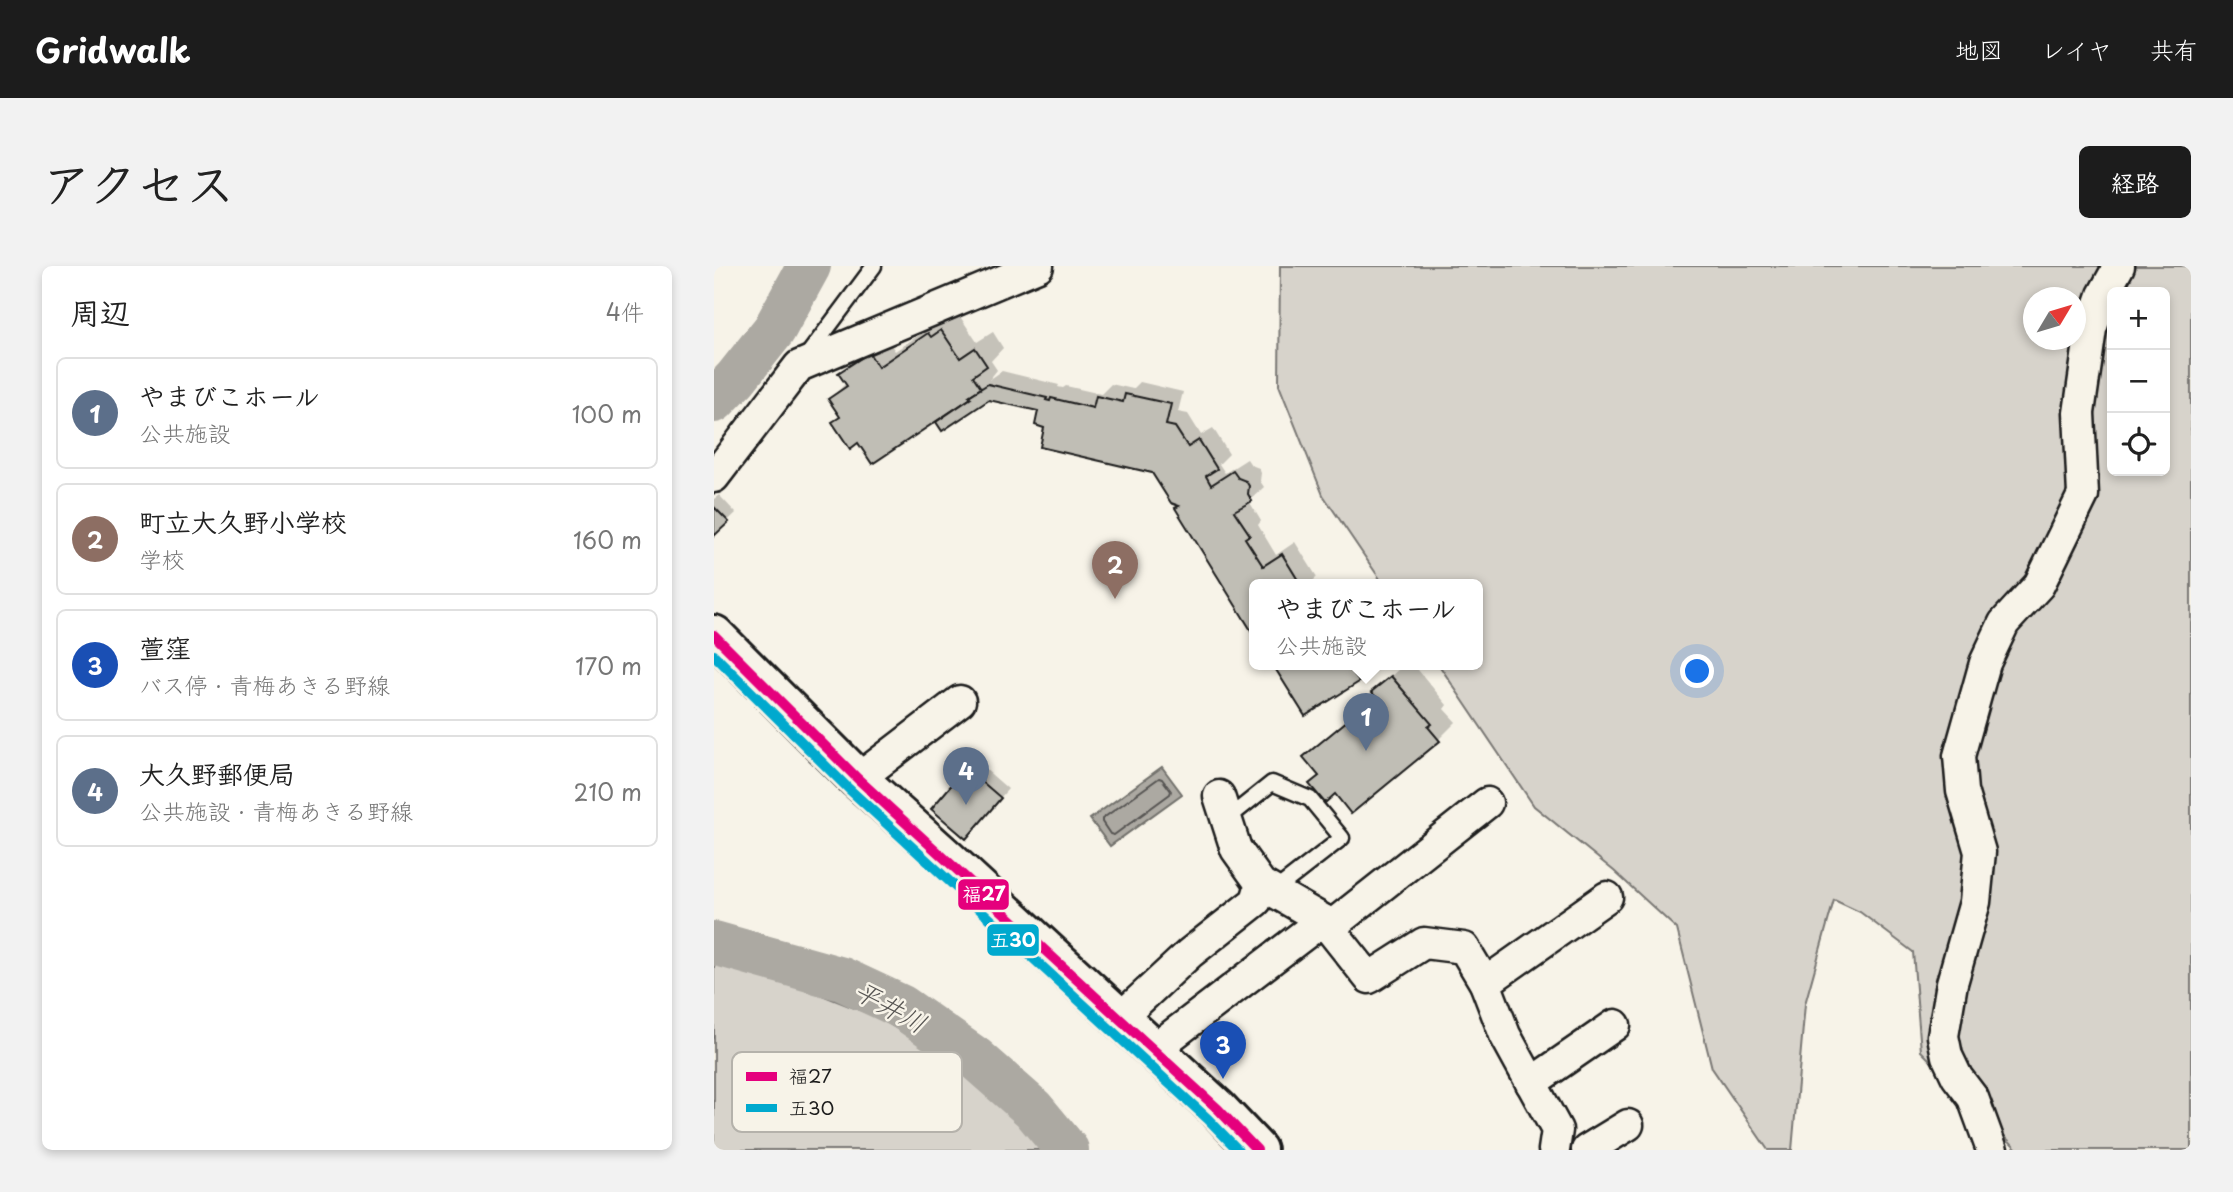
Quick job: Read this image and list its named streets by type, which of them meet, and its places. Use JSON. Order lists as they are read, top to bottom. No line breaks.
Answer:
{"water":["平井川"],"lines":["transit line 福27","transit line 五30"],"legend":["福27","五30"],"north":"top right","page":{"header":"Gridwalk","nav":["地図","レイヤ","共有"],"title":"アクセス","buttons":"経路","heading":["周辺","4件"],"map_buttons":["+","−"],"list":[{"mark":"1","name":"やまびこホール","note":"公共施設","value":"100 m"},{"mark":"2","name":"町立大久野小学校","note":"学校","value":"160 m"},{"mark":"3","name":"萱窪","note":"バス停 · 青梅あきる野線","value":"170 m"},{"mark":"4","name":"大久野郵便局","note":"公共施設 · 青梅あきる野線","value":"210 m"}],"pins":["2","1","4","3"],"popup":["やまびこホール","公共施設"]}}
